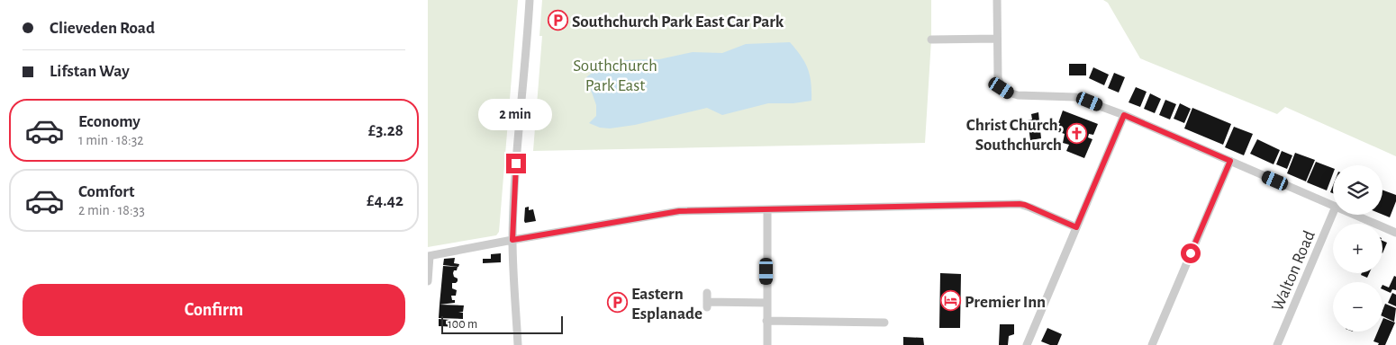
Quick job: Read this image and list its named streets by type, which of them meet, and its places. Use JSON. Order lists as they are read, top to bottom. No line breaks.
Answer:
{"streets":{"street":["Walton Road"]},"parks":["Southchurch Park East"],"places":{"parking":["Southchurch Park East Car Park","Eastern Esplanade"],"church":["Christ Church, Southchurch"],"hotel":["Premier Inn"]},"scale_bar":"100 m","page":{"banner":["Clieveden Road","Lifstan Way"],"list":[{"name":"Economy","note":"1 min · 18:32","value":"£3.28"},{"name":"Comfort","note":"2 min · 18:33","value":"£4.42"}],"bubble":"2 min","map_buttons":["+","−"],"buttons":"Confirm","scale":"100 m"}}
